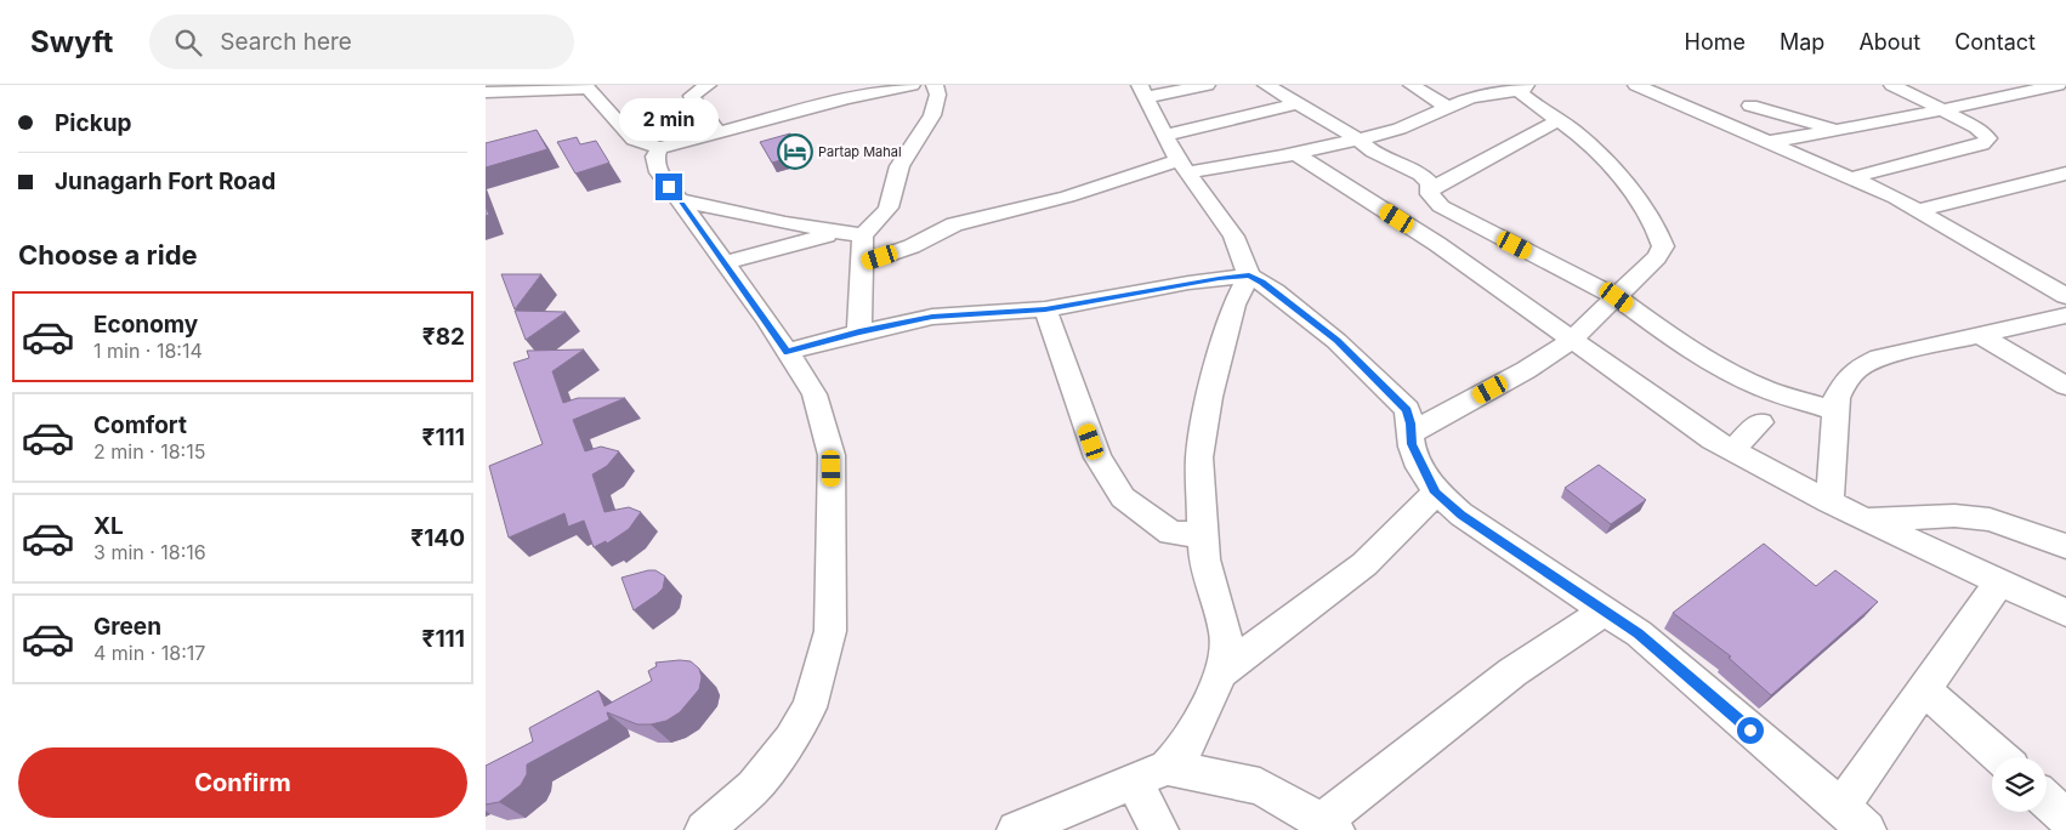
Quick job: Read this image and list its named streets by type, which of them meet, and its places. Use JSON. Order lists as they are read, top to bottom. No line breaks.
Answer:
{"places":{"hotel":["Partap Mahal"]},"page":{"header":"Swyft","search":"Search here","nav":["Home","Map","About","Contact"],"banner":["Pickup","Junagarh Fort Road"],"bubble":"2 min","heading":"Choose a ride","list":[{"name":"Economy","note":"1 min · 18:14","value":"₹82"},{"name":"Comfort","note":"2 min · 18:15","value":"₹111"},{"name":"XL","note":"3 min · 18:16","value":"₹140"},{"name":"Green","note":"4 min · 18:17","value":"₹111"}],"buttons":"Confirm"}}
